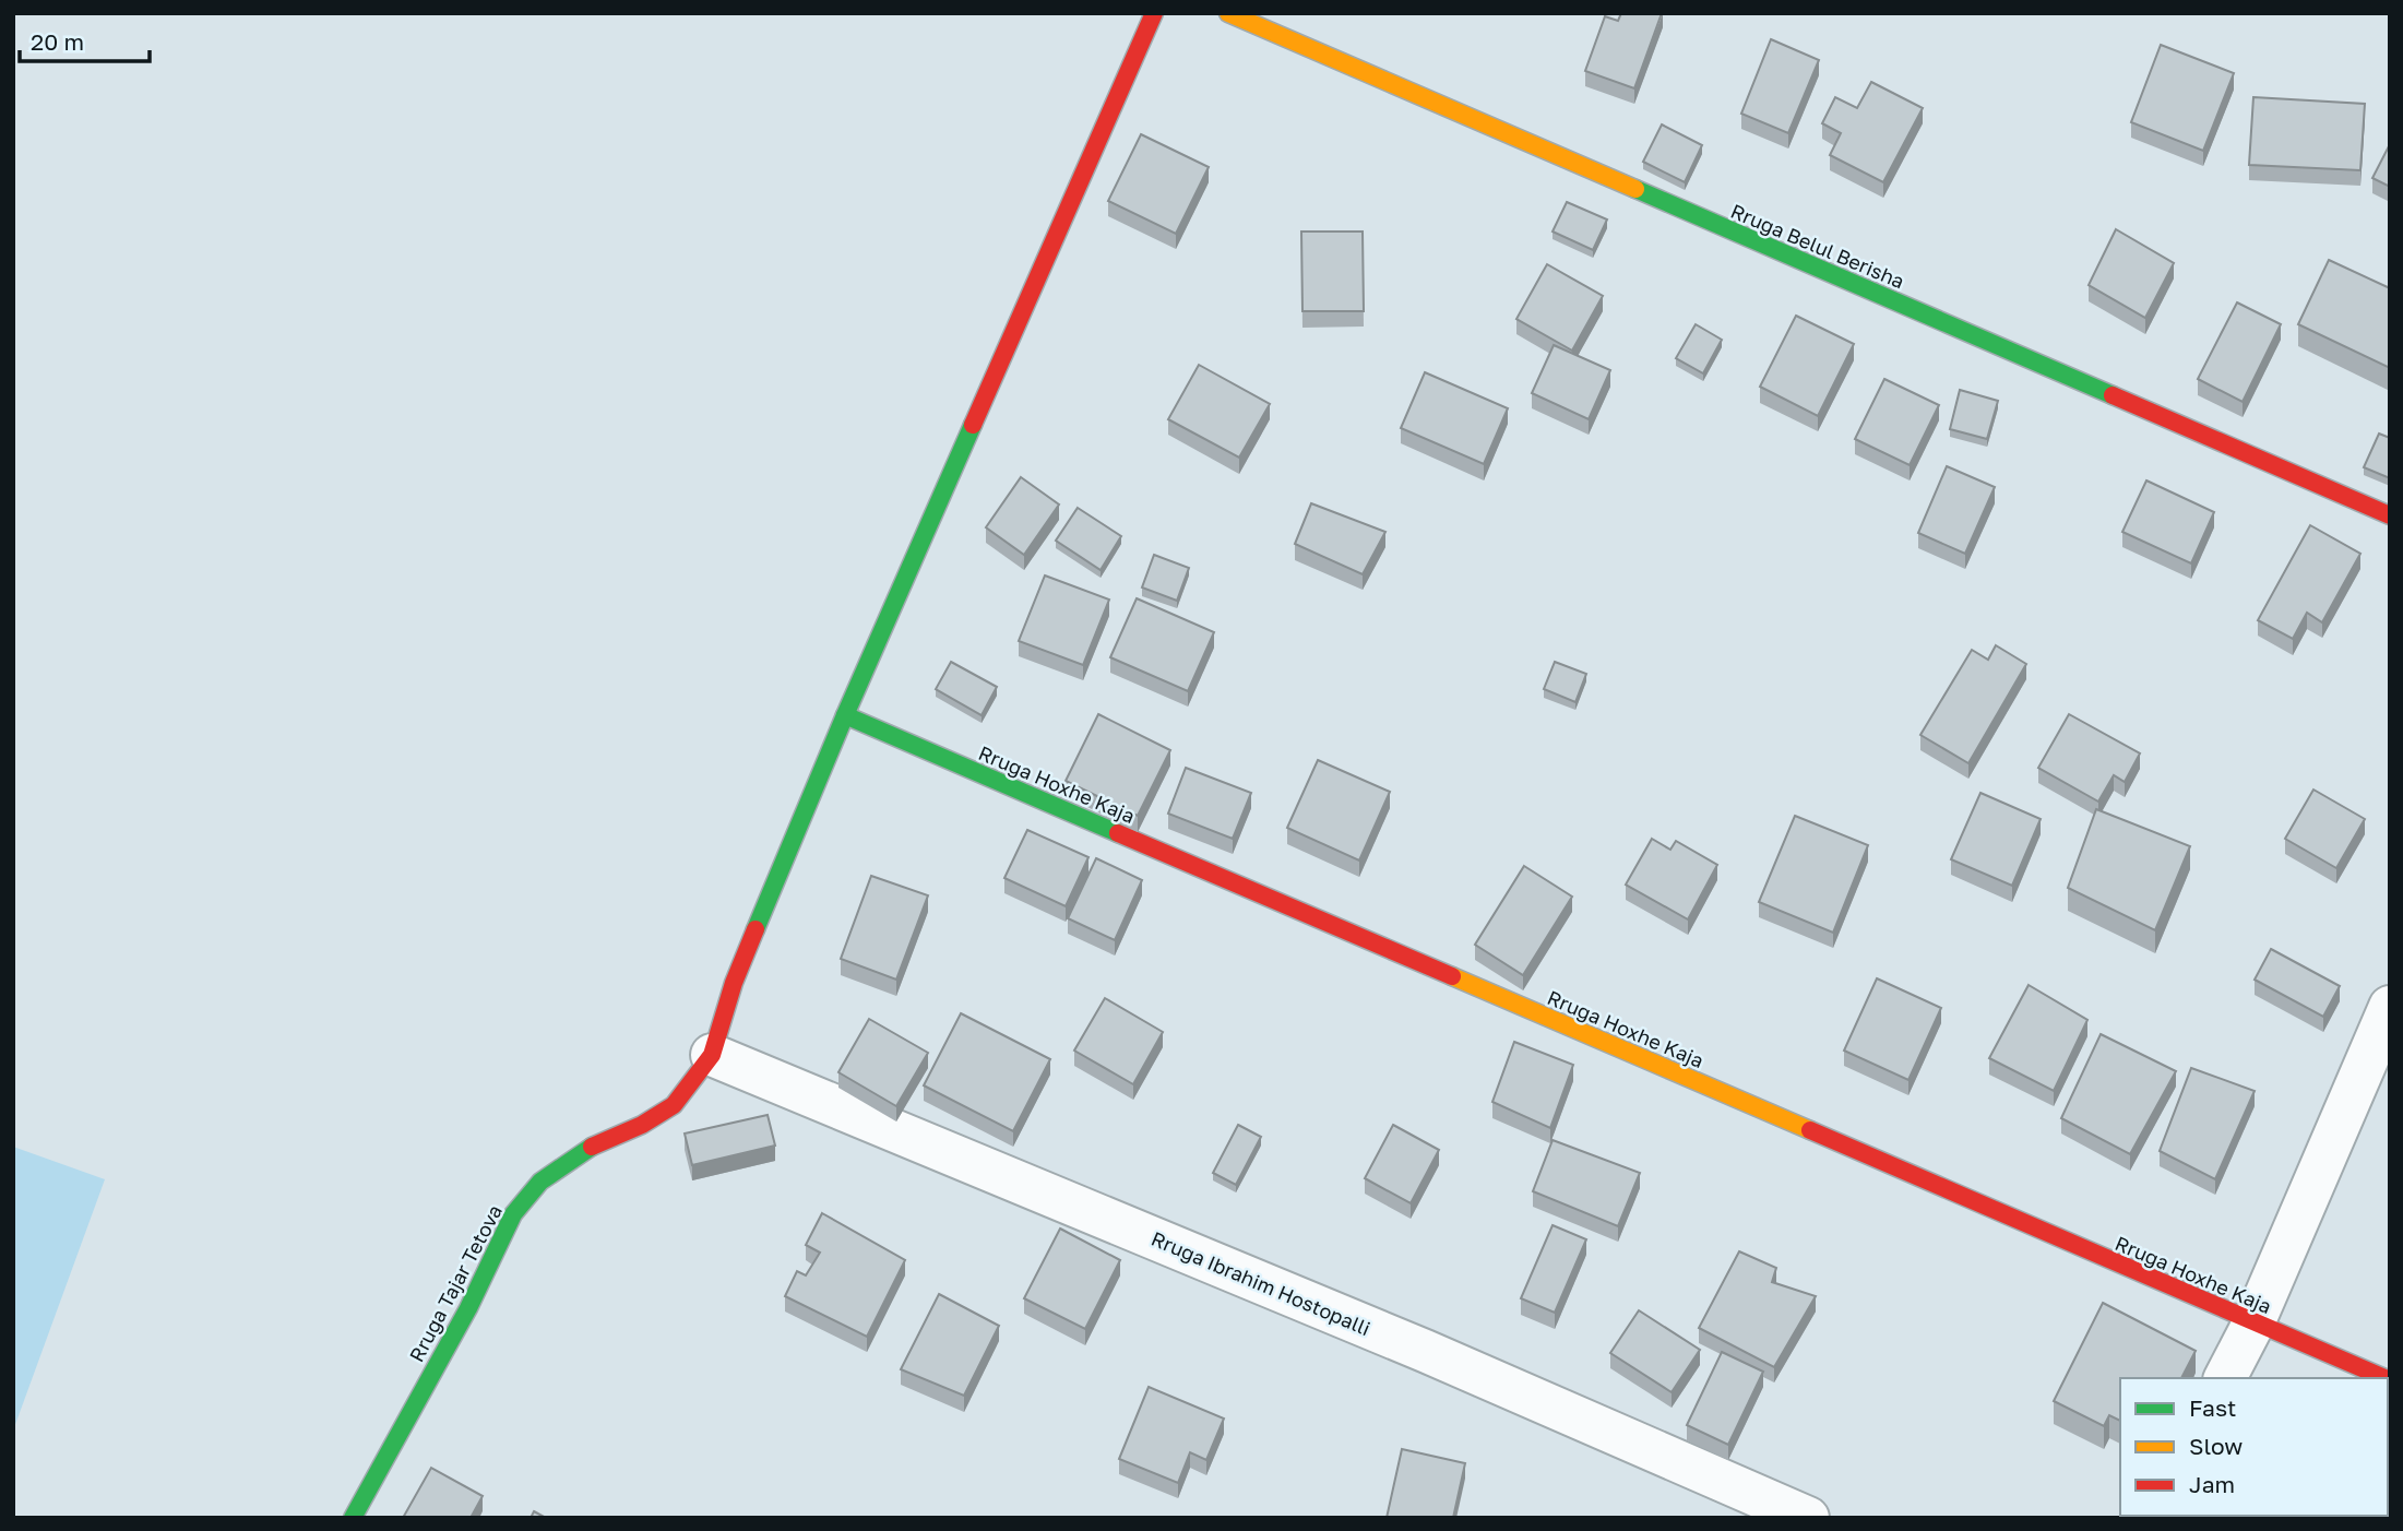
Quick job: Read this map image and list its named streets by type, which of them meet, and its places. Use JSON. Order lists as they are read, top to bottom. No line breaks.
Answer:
{"streets":{"street":["Rruga Belul Berisha","Rruga Hoxhe Kaja","Rruga Tajar Tetova","Rruga Ibrahim Hostopalli"]},"crossings":[["Rruga Tajar Tetova","Rruga Ibrahim Hostopalli"]],"legend":["Fast","Slow","Jam"],"scale_bar":"20 m"}
